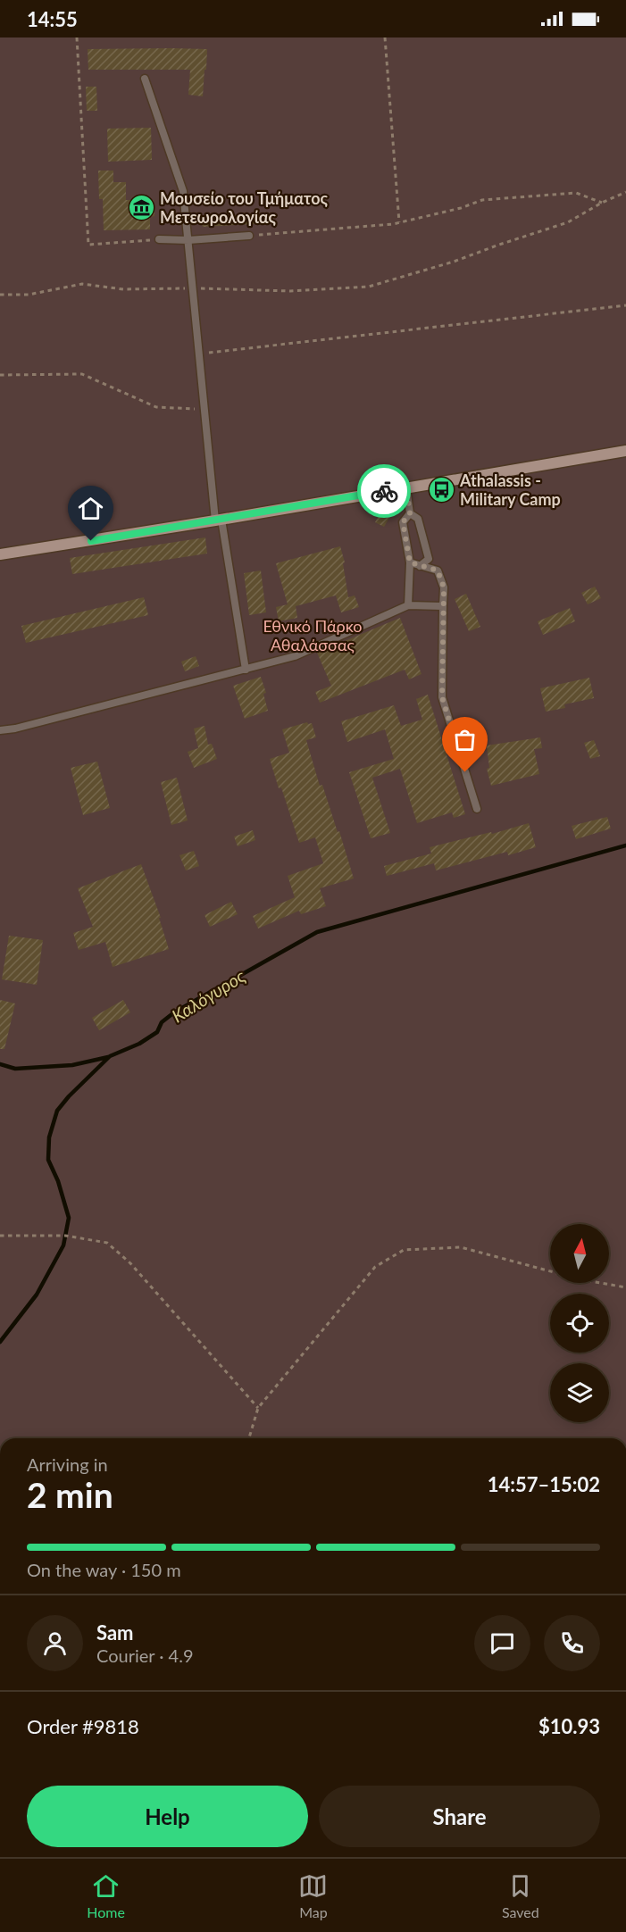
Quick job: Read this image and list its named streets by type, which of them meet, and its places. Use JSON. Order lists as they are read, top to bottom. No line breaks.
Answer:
{"water":["Καλόγυρος"],"parks":["Εθνικό Πάρκο Αθαλάσσας"],"places":{"museum":["Μουσείο του Τμήματος Μετεωρολογίας"],"bus stop":["Athalassis - Military Camp"]},"north":"top","page":{"status":"14:55","heading":["2 min","Arriving in","14:57–15:02"],"panel":["Sam","Courier · 4.9","Order #9818","$10.93"],"bar":"On the way · 150 m","buttons":["Help","Share"],"tabs":["Home","Map","Saved"]}}
